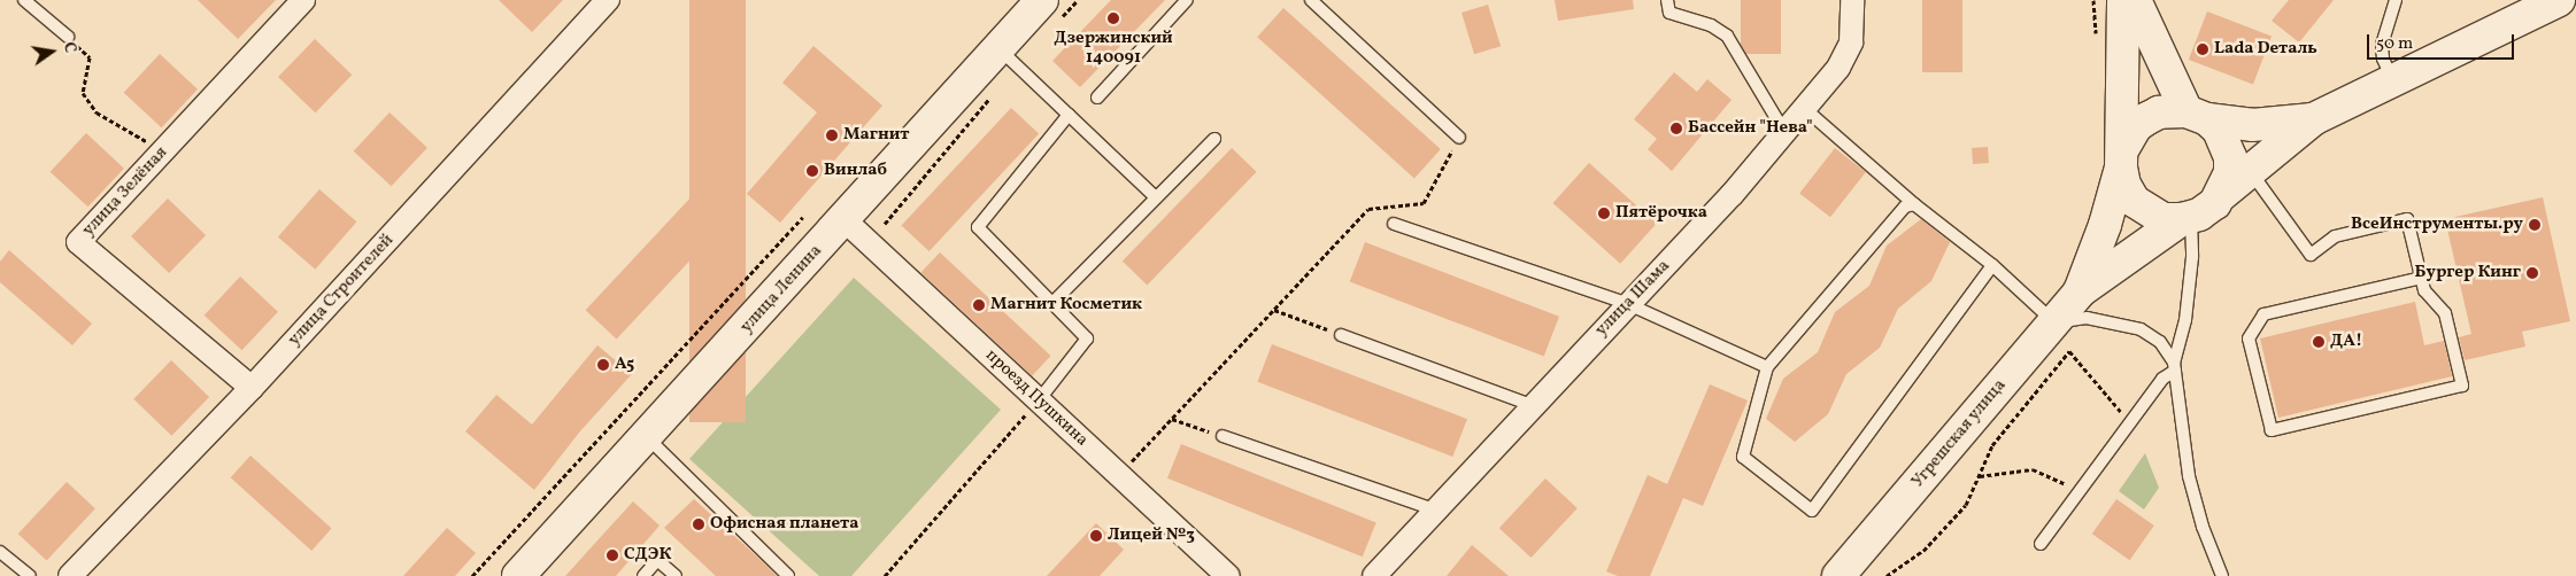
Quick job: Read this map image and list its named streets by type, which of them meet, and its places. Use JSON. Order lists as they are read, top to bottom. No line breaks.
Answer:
{"streets":{"street":["улица Зелёная","улица Ленина","улица Строителей","улица Шама","проезд Пушкина","Угрешская улица"]},"crossings":[["улица Зелёная","улица Строителей"],["улица Ленина","проезд Пушкина"]],"places":["Дзержинский 140091","Lada Dеталь","Бассейн \"Нева\"","Магнит","Винлаб","Пятёрочка","ВсеИнструменты.ру","Бургер Кинг","Магнит Косметик","ДА!","А5","Офисная планета","Лицей №3","СДЭК"],"scale_bar":"50 m","north":"right"}
